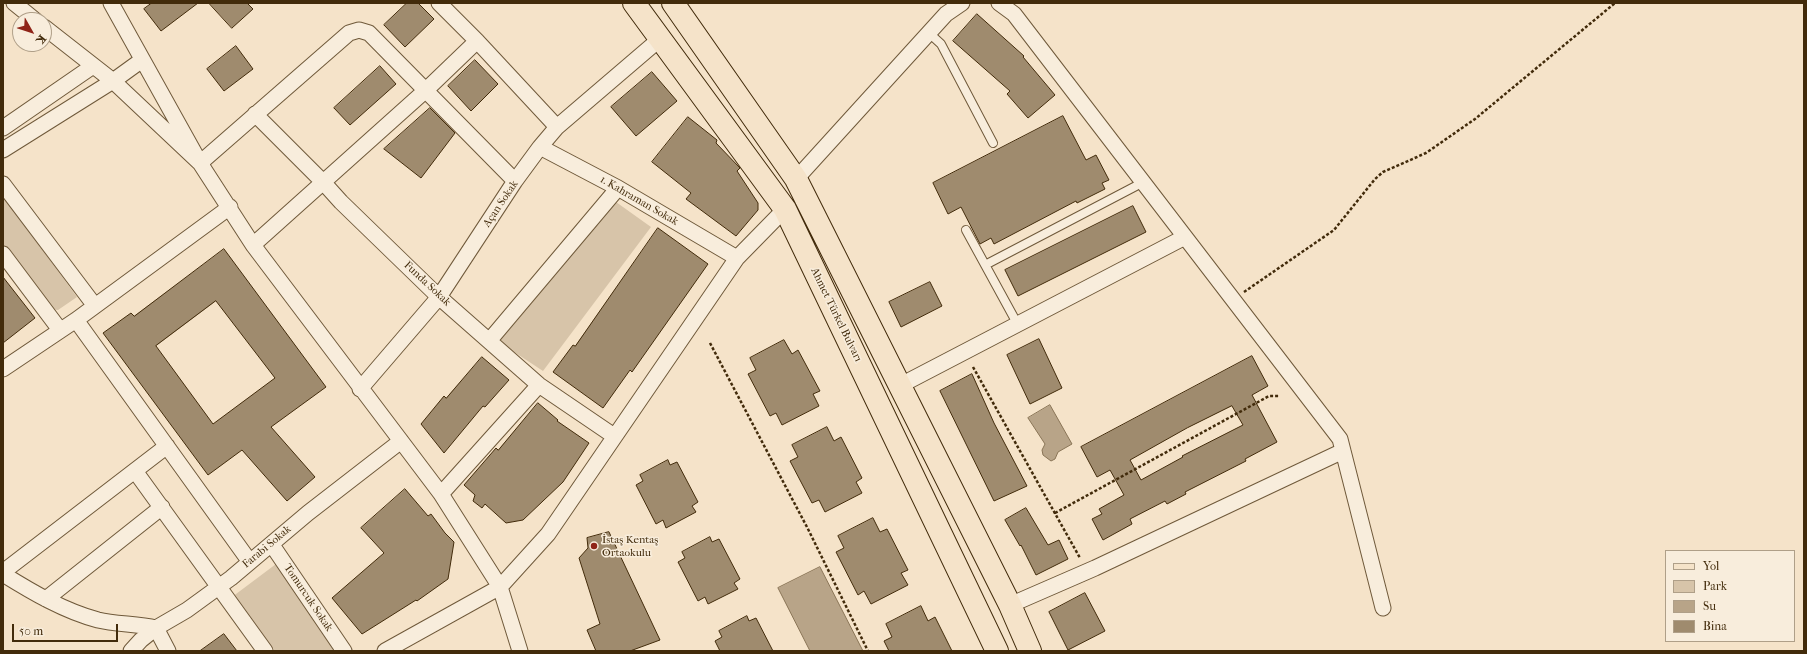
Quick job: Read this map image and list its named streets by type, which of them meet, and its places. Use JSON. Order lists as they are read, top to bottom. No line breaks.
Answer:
{"streets":{"main road":["Ahmet Türkel Bulvarı"],"street":["1. Kahraman Sokak","Açan Sokak","Funda Sokak","Farabi Sokak","Tomurcuk Sokak"]},"crossings":[["1. Kahraman Sokak","Açan Sokak"],["Açan Sokak","Funda Sokak"],["Açan Sokak","Ahmet Türkel Bulvarı"],["Farabi Sokak","Tomurcuk Sokak"]],"places":["İstaş Kentaş Ortaokulu"],"legend":["Yol","Park","Su","Bina"],"scale_bar":"50 m","north":"bottom right"}
